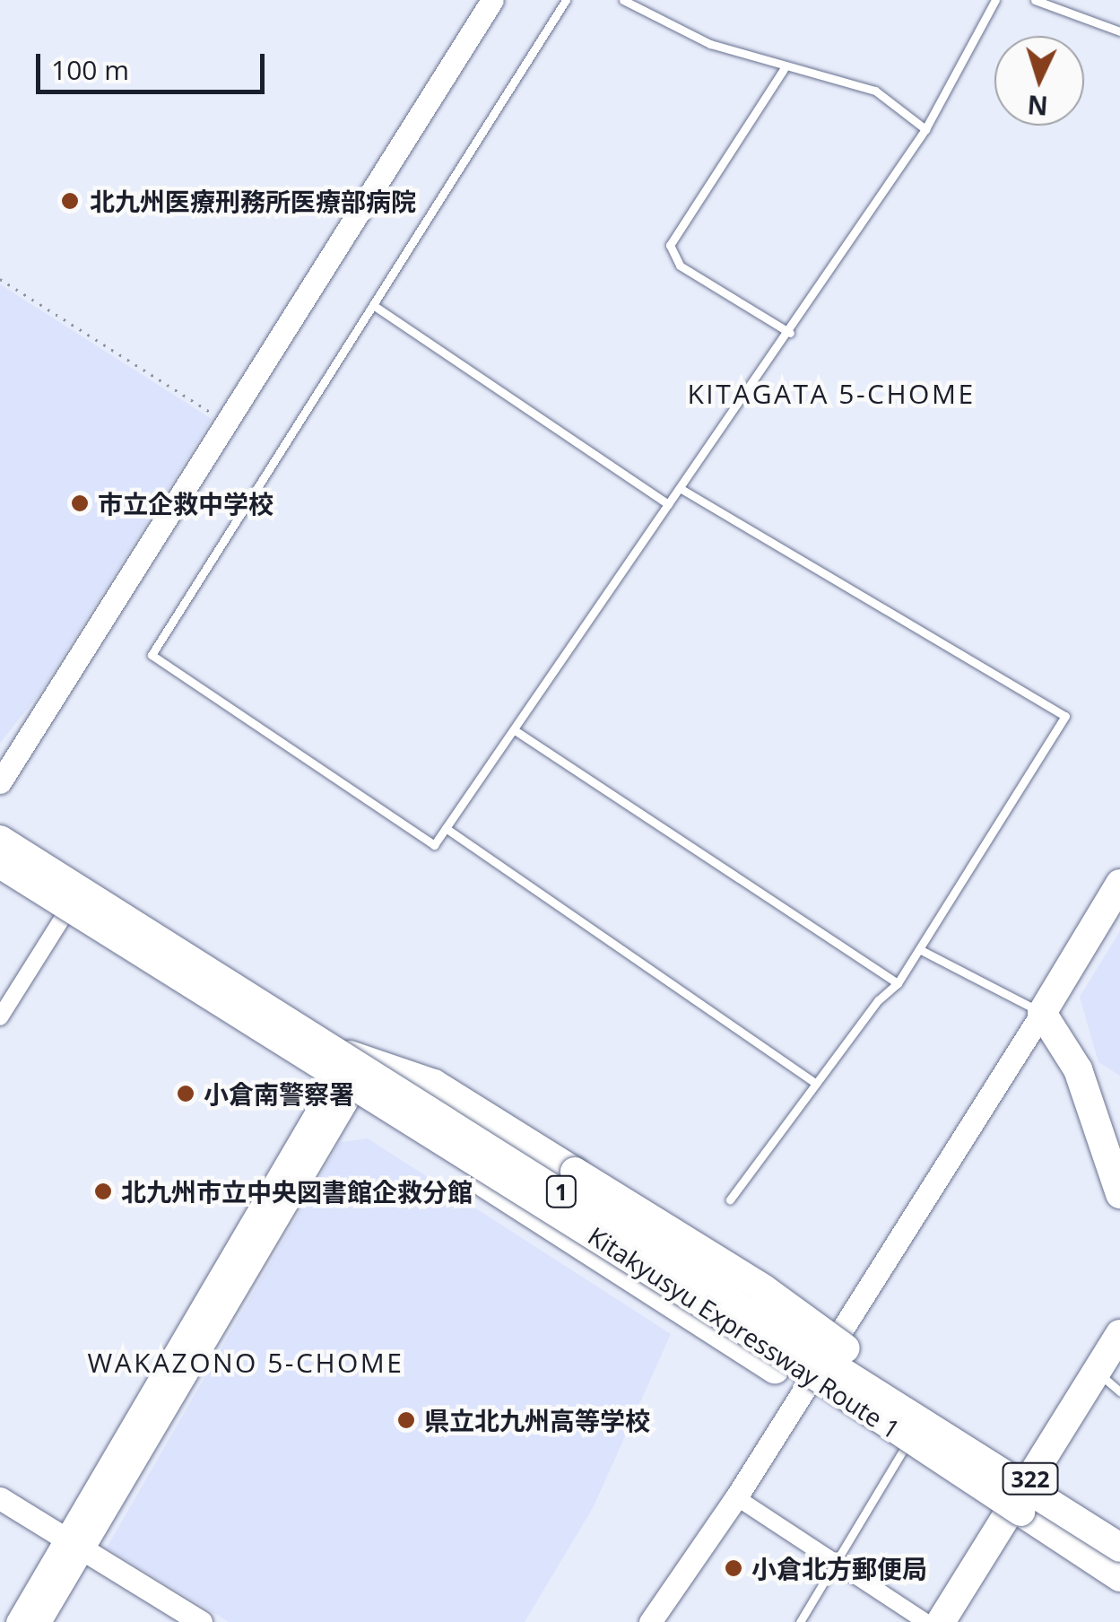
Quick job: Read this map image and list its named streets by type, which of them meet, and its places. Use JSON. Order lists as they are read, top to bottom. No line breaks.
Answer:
{"streets":{"highway":["1","Kitakyusyu Expressway Route 1","322"]},"crossings":[["Kitakyusyu Expressway Route 1","322"]],"districts":["KITAGATA 5-CHOME","WAKAZONO 5-CHOME"],"places":["北九州医療刑務所医療部病院","市立企救中学校","小倉南警察署","北九州市立中央図書館企救分館","県立北九州高等学校","小倉北方郵便局"],"scale_bar":"100 m","north":"bottom"}
